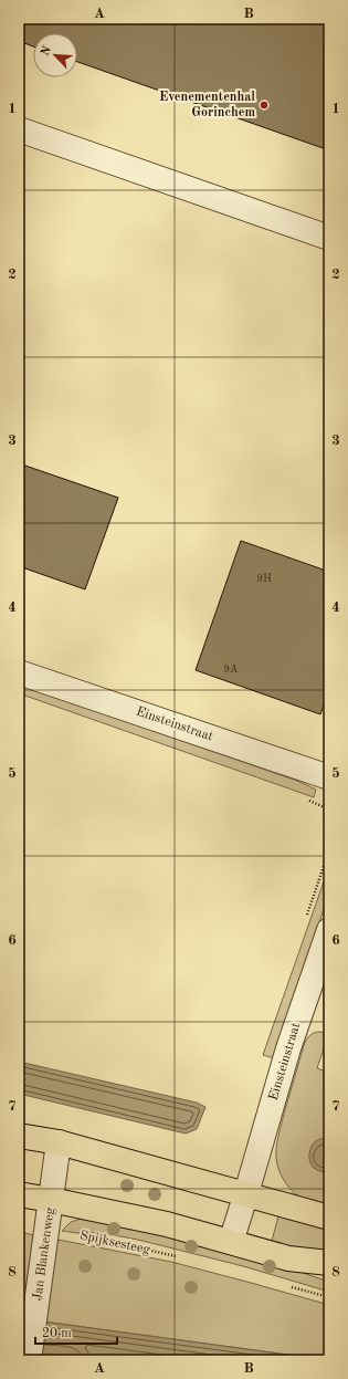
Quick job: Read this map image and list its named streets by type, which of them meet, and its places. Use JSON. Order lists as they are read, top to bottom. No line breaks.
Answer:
{"streets":{"street":["Einsteinstraat","Jan Blankenweg"],"path":["Spijksesteeg"]},"crossings":[["Spijksesteeg","Jan Blankenweg"]],"places":["Evenementenhal Gorinchem"],"house_numbers":["9H","9A"],"scale_bar":"20 m","north":"top left","grid":{"columns":["A","B"],"rows":["1","2","3","4","5","6","7","8"]}}
